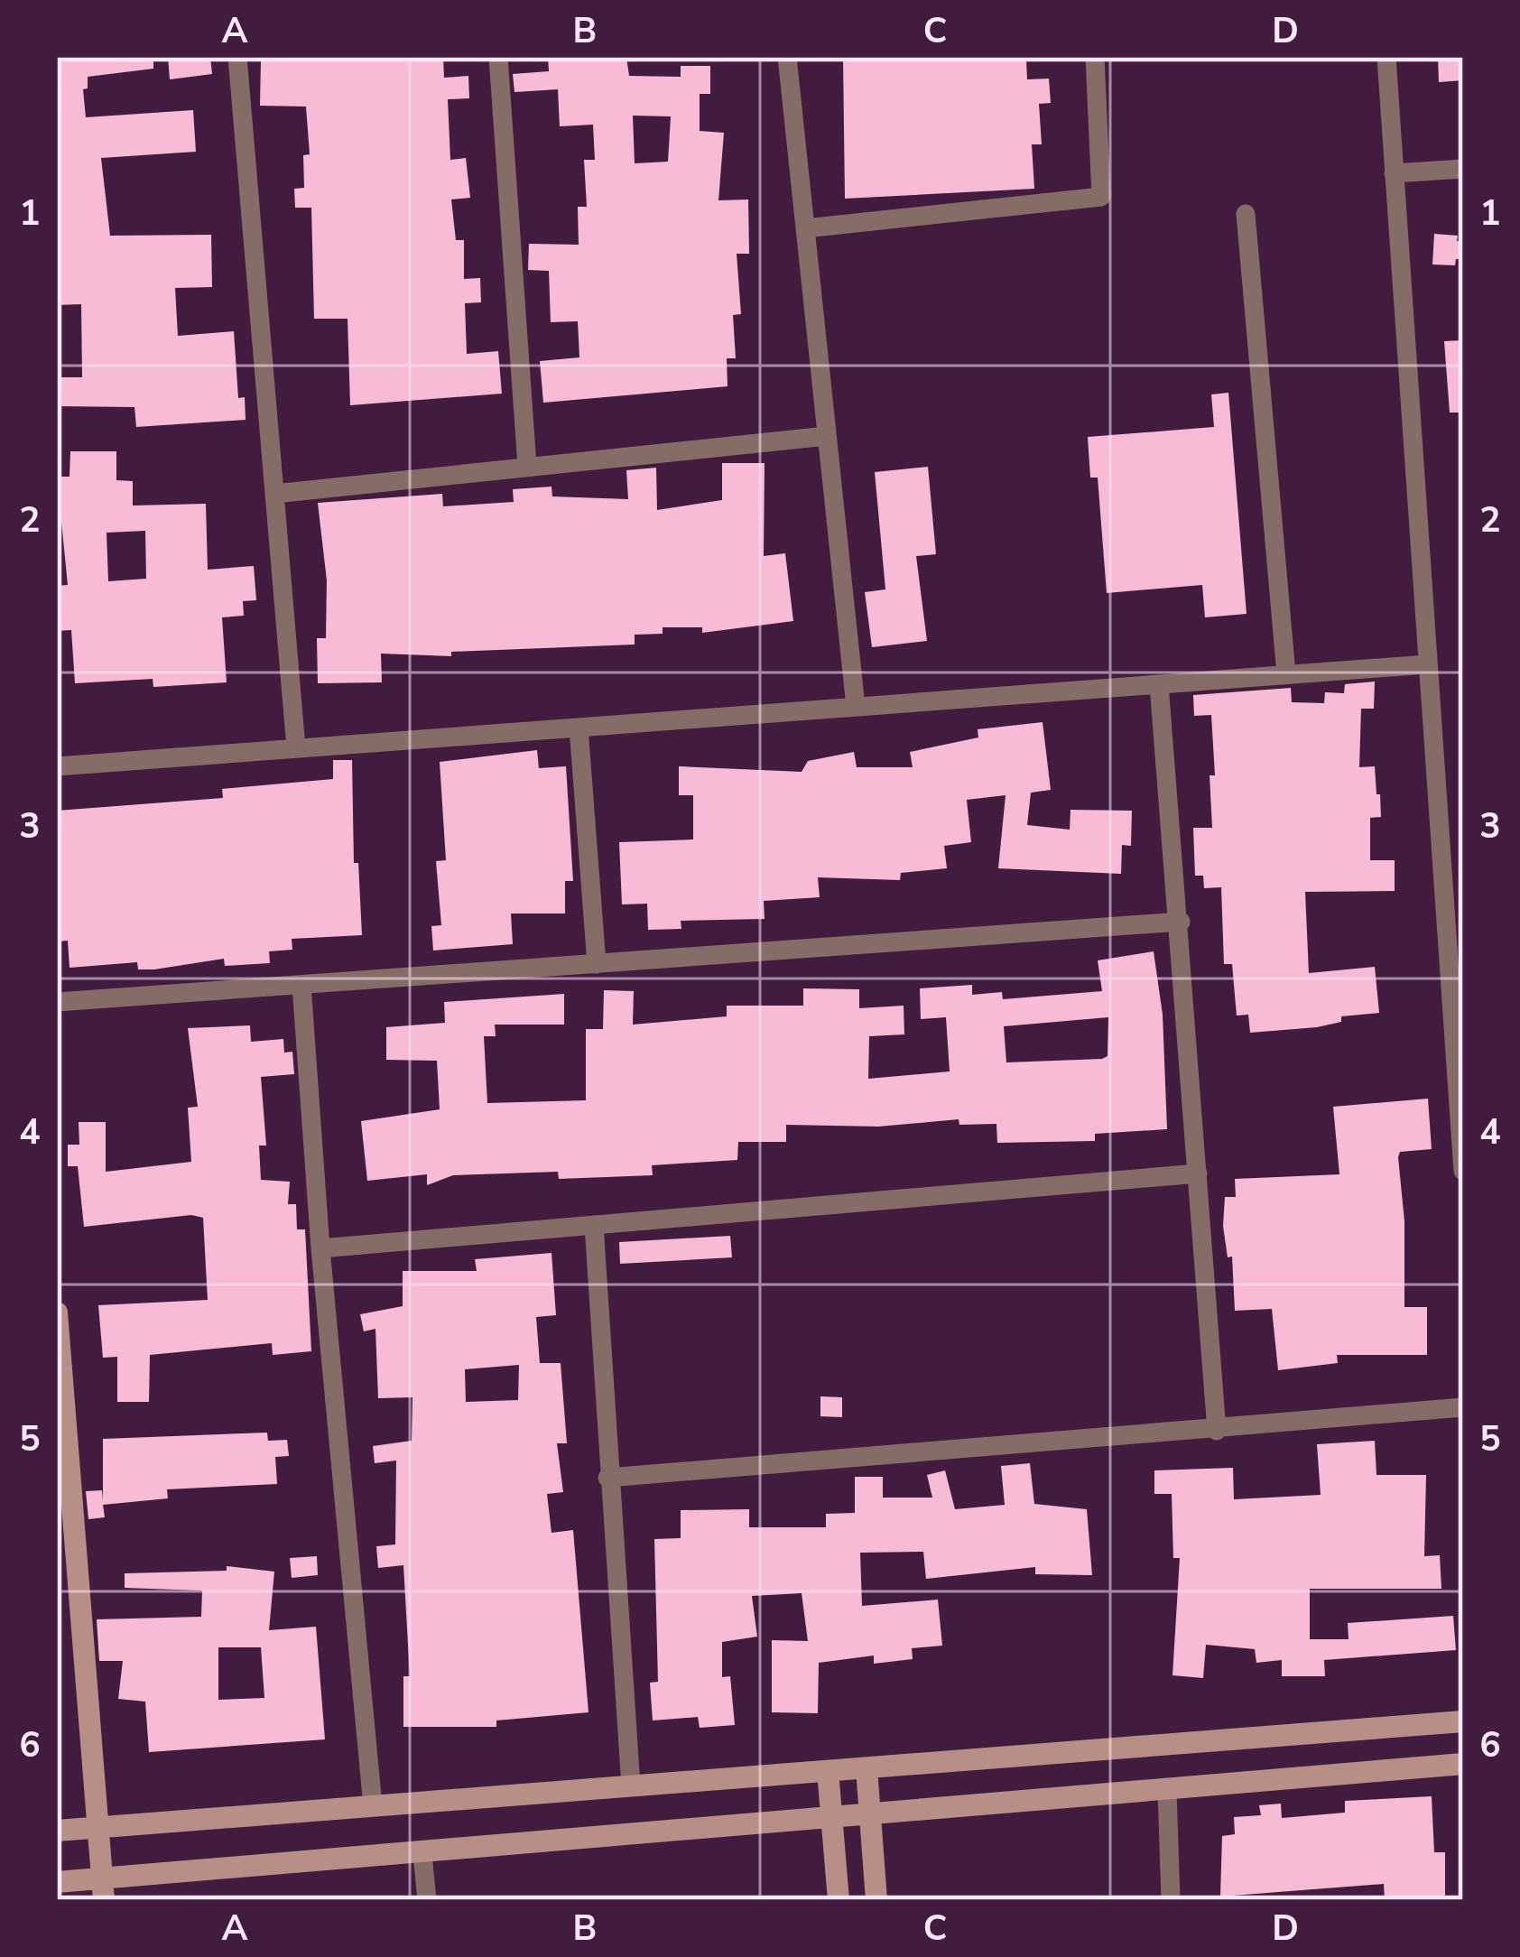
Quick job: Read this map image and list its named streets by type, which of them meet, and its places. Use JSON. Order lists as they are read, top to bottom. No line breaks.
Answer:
{"grid":{"columns":["A","B","C","D"],"rows":["1","2","3","4","5","6"]}}
